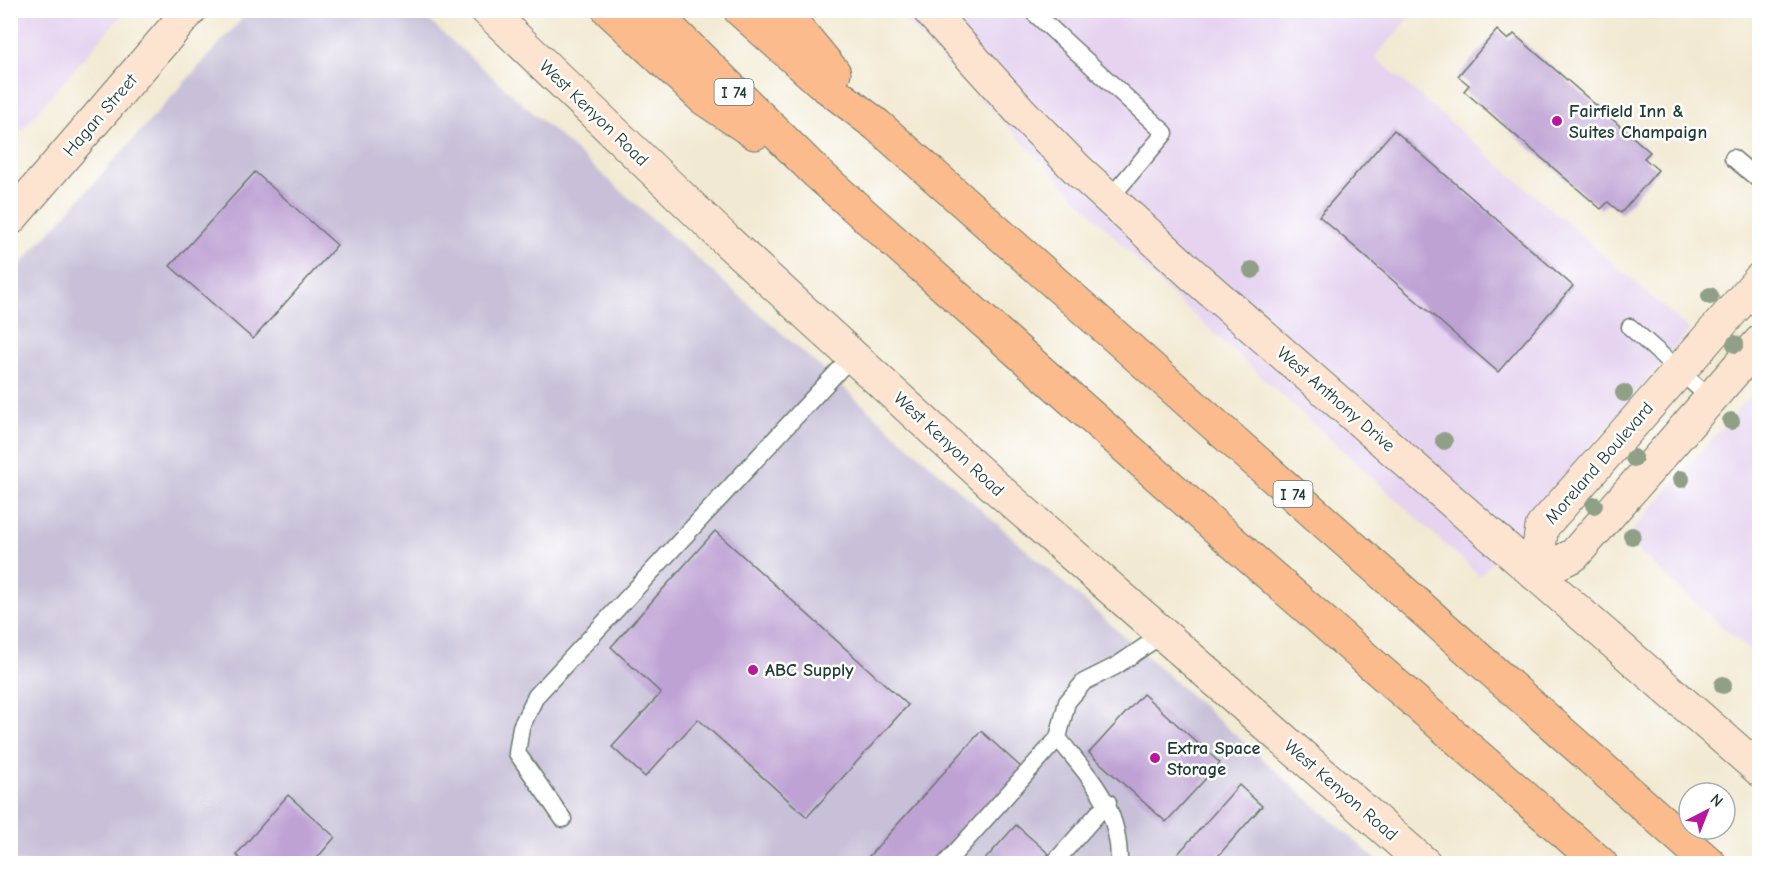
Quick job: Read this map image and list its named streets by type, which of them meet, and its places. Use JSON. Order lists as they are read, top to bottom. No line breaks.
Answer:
{"streets":{"highway":["I 74"],"street":["West Kenyon Road","Hagan Street","West Anthony Drive","Moreland Boulevard"]},"crossings":[["West Anthony Drive","Moreland Boulevard"]],"places":["Fairfield Inn & Suites Champaign","ABC Supply","Extra Space Storage"],"north":"top right"}
